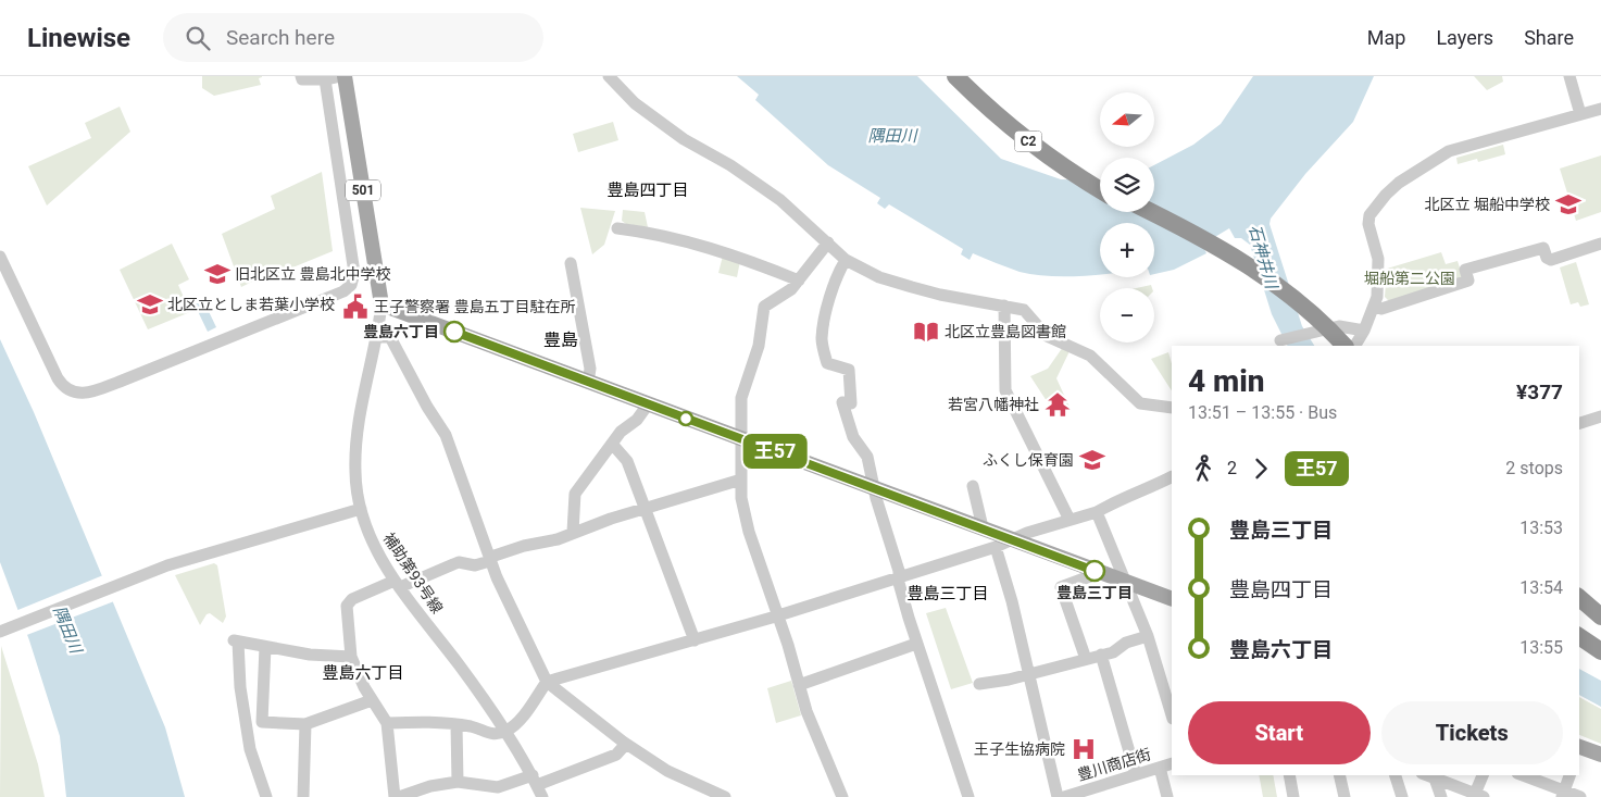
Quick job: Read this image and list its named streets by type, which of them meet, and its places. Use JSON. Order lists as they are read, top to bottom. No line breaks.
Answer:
{"streets":{"highway":["C2"],"main road":["501"],"street":["補助第93号線","豊川商店街"]},"crossings":[["501","補助第93号線"]],"districts":["豊島四丁目","豊島","豊島三丁目","豊島六丁目"],"water":["隅田川","石神井川"],"parks":["堀船第二公園"],"places":{"school or university":["北区立 堀船中学校","旧北区立 豊島北中学校","北区立としま若葉小学校","ふくし保育園"],"public building":["王子警察署 豊島五丁目駐在所"],"other":["豊島六丁目","豊島三丁目"],"library":["北区立豊島図書館"],"temple":["若宮八幡神社"],"hospital":["王子生協病院"]},"lines":["bus line 王57"],"north":"left","page":{"header":"Linewise","search":"Search here","nav":["Map","Layers","Share"],"on_map":"王57","map_buttons":["+","−"],"heading":["4 min","13:51 – 13:55 · Bus","¥377"],"legs":["2","王57","2 stops"],"list":[{"name":"豊島三丁目","value":"13:53"},{"name":"豊島四丁目","value":"13:54"},{"name":"豊島六丁目","value":"13:55"}],"buttons":["Start","Tickets"]}}
